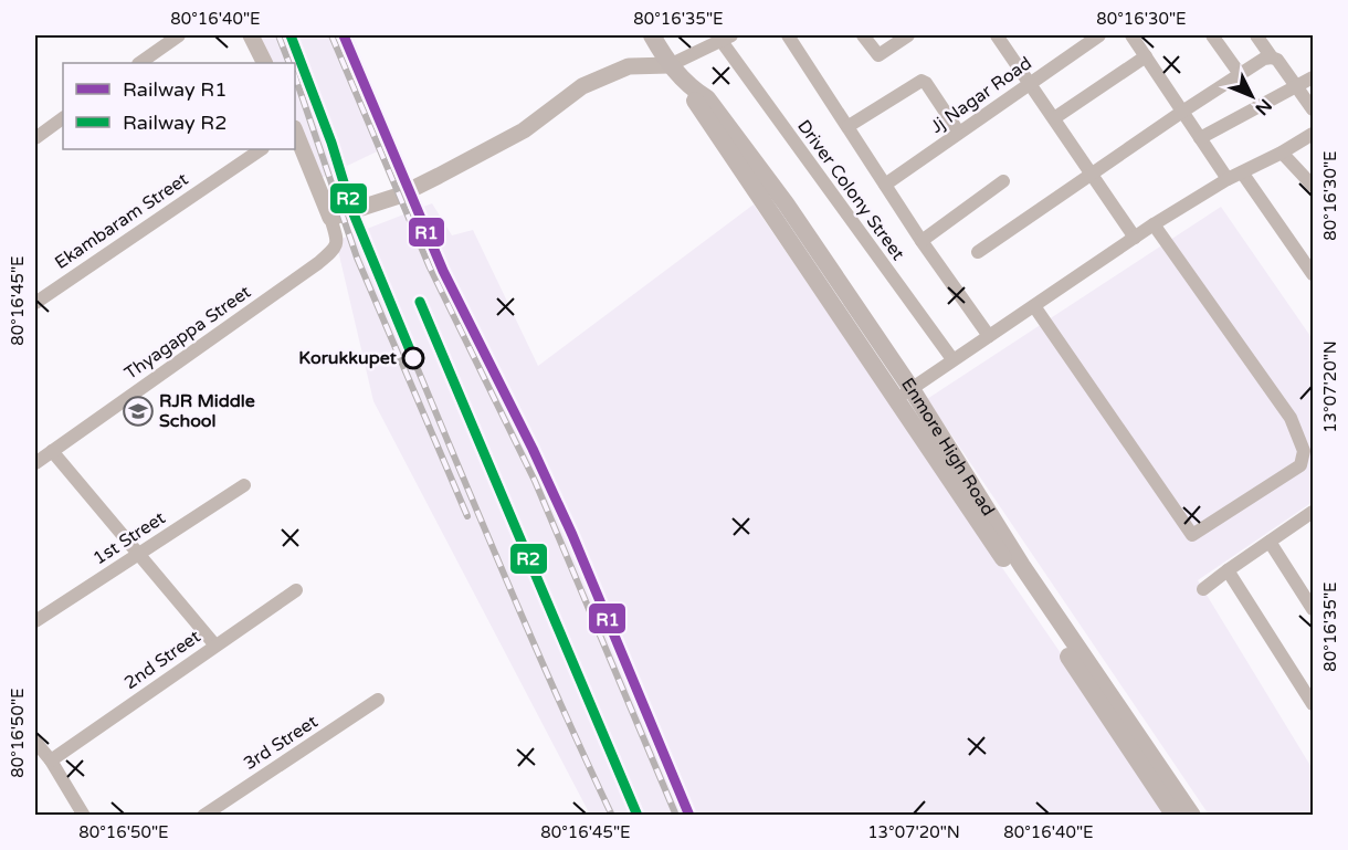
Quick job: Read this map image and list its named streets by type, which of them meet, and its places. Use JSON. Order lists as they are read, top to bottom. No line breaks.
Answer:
{"streets":{"main road":["Enmore High Road"],"street":["Jj Nagar Road","Driver Colony Street","Ekambaram Street","Thyagappa Street","1st Street","2nd Street","3rd Street"]},"places":{"other":["Korukkupet"],"school or university":["RJR Middle School"]},"lines":["rail line R1","rail line R2"],"legend":["Railway R1","Railway R2"],"north":"bottom right","coordinates":["80°16'40\"E","80°16'35\"E","80°16'30\"E","80°16'45\"E","13°07'20\"N","80°16'50\"E"]}
